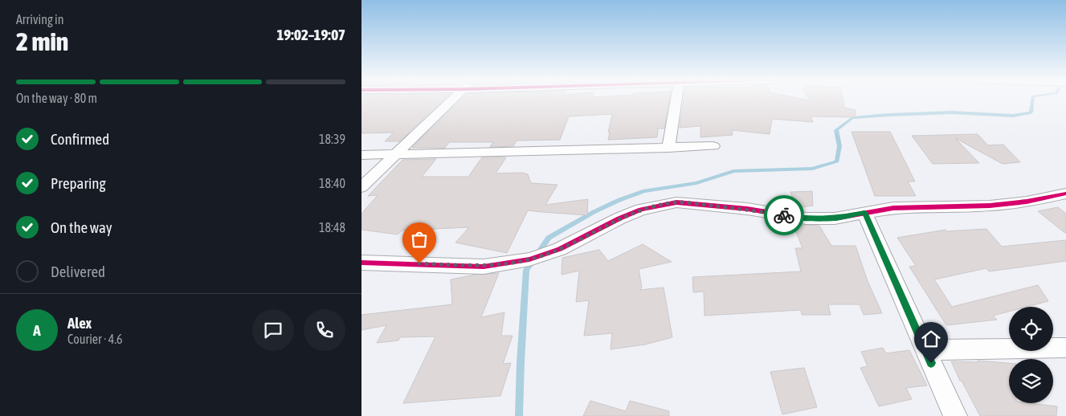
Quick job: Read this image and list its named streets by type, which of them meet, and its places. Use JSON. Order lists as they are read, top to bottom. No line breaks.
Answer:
{"page":{"heading":["2 min","Arriving in","19:02–19:07"],"panel":["Alex","Courier · 4.6"],"bar":"On the way · 80 m","list":[["Confirmed","18:39"],["Preparing","18:40"],["On the way","18:48"],"Delivered"],"round":"A"}}
